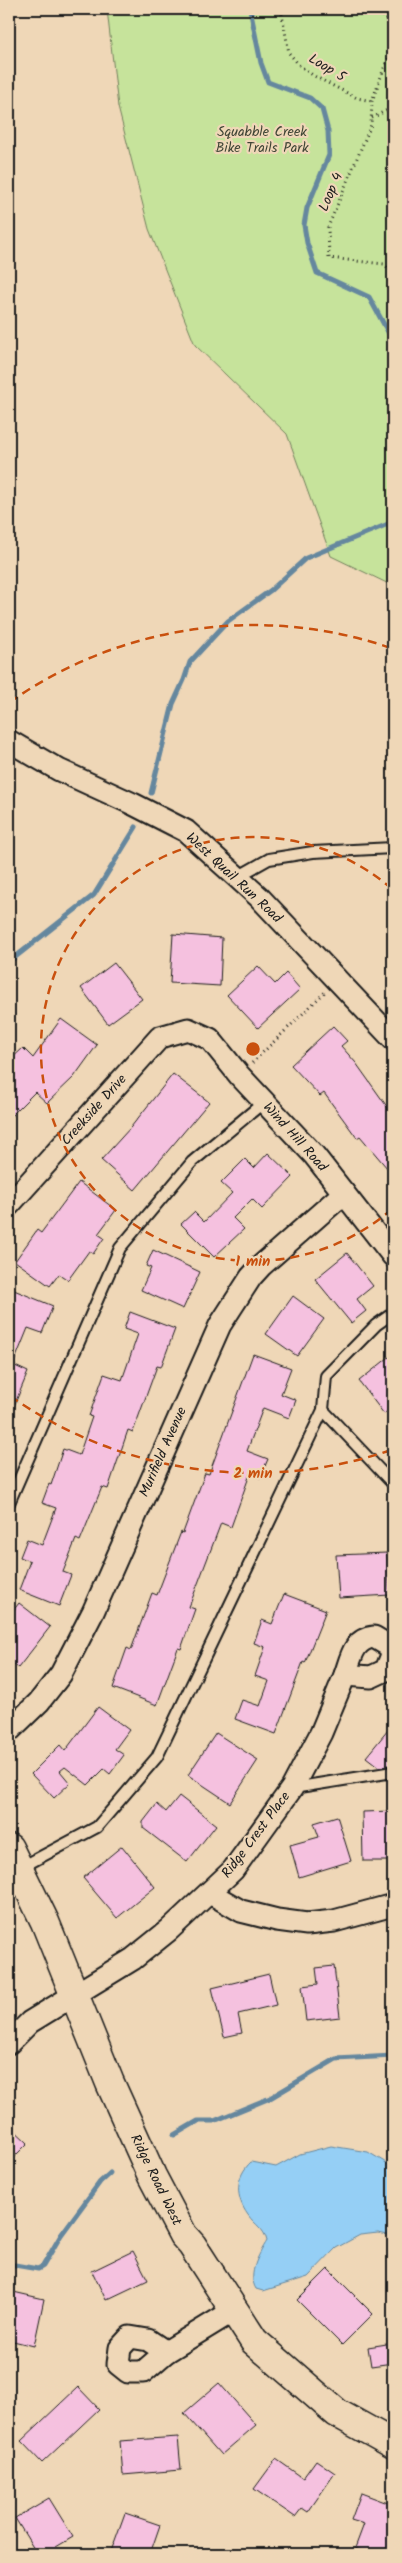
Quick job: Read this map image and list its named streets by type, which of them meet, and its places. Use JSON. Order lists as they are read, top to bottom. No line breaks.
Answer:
{"streets":{"street":["West Quail Run Road","Creekside Drive","Wind Hill Road","Murifield Avenue","Ridge Crest Place","Ridge Road West"],"path":["Loop 5","Loop 4"]},"crossings":[["Loop 5","Loop 4"],["Creekside Drive","Wind Hill Road"],["Wind Hill Road","Murifield Avenue"],["Ridge Crest Place","Ridge Road West"]],"parks":["Squabble Creek Bike Trails Park"],"rings":["1 min","2 min"]}
